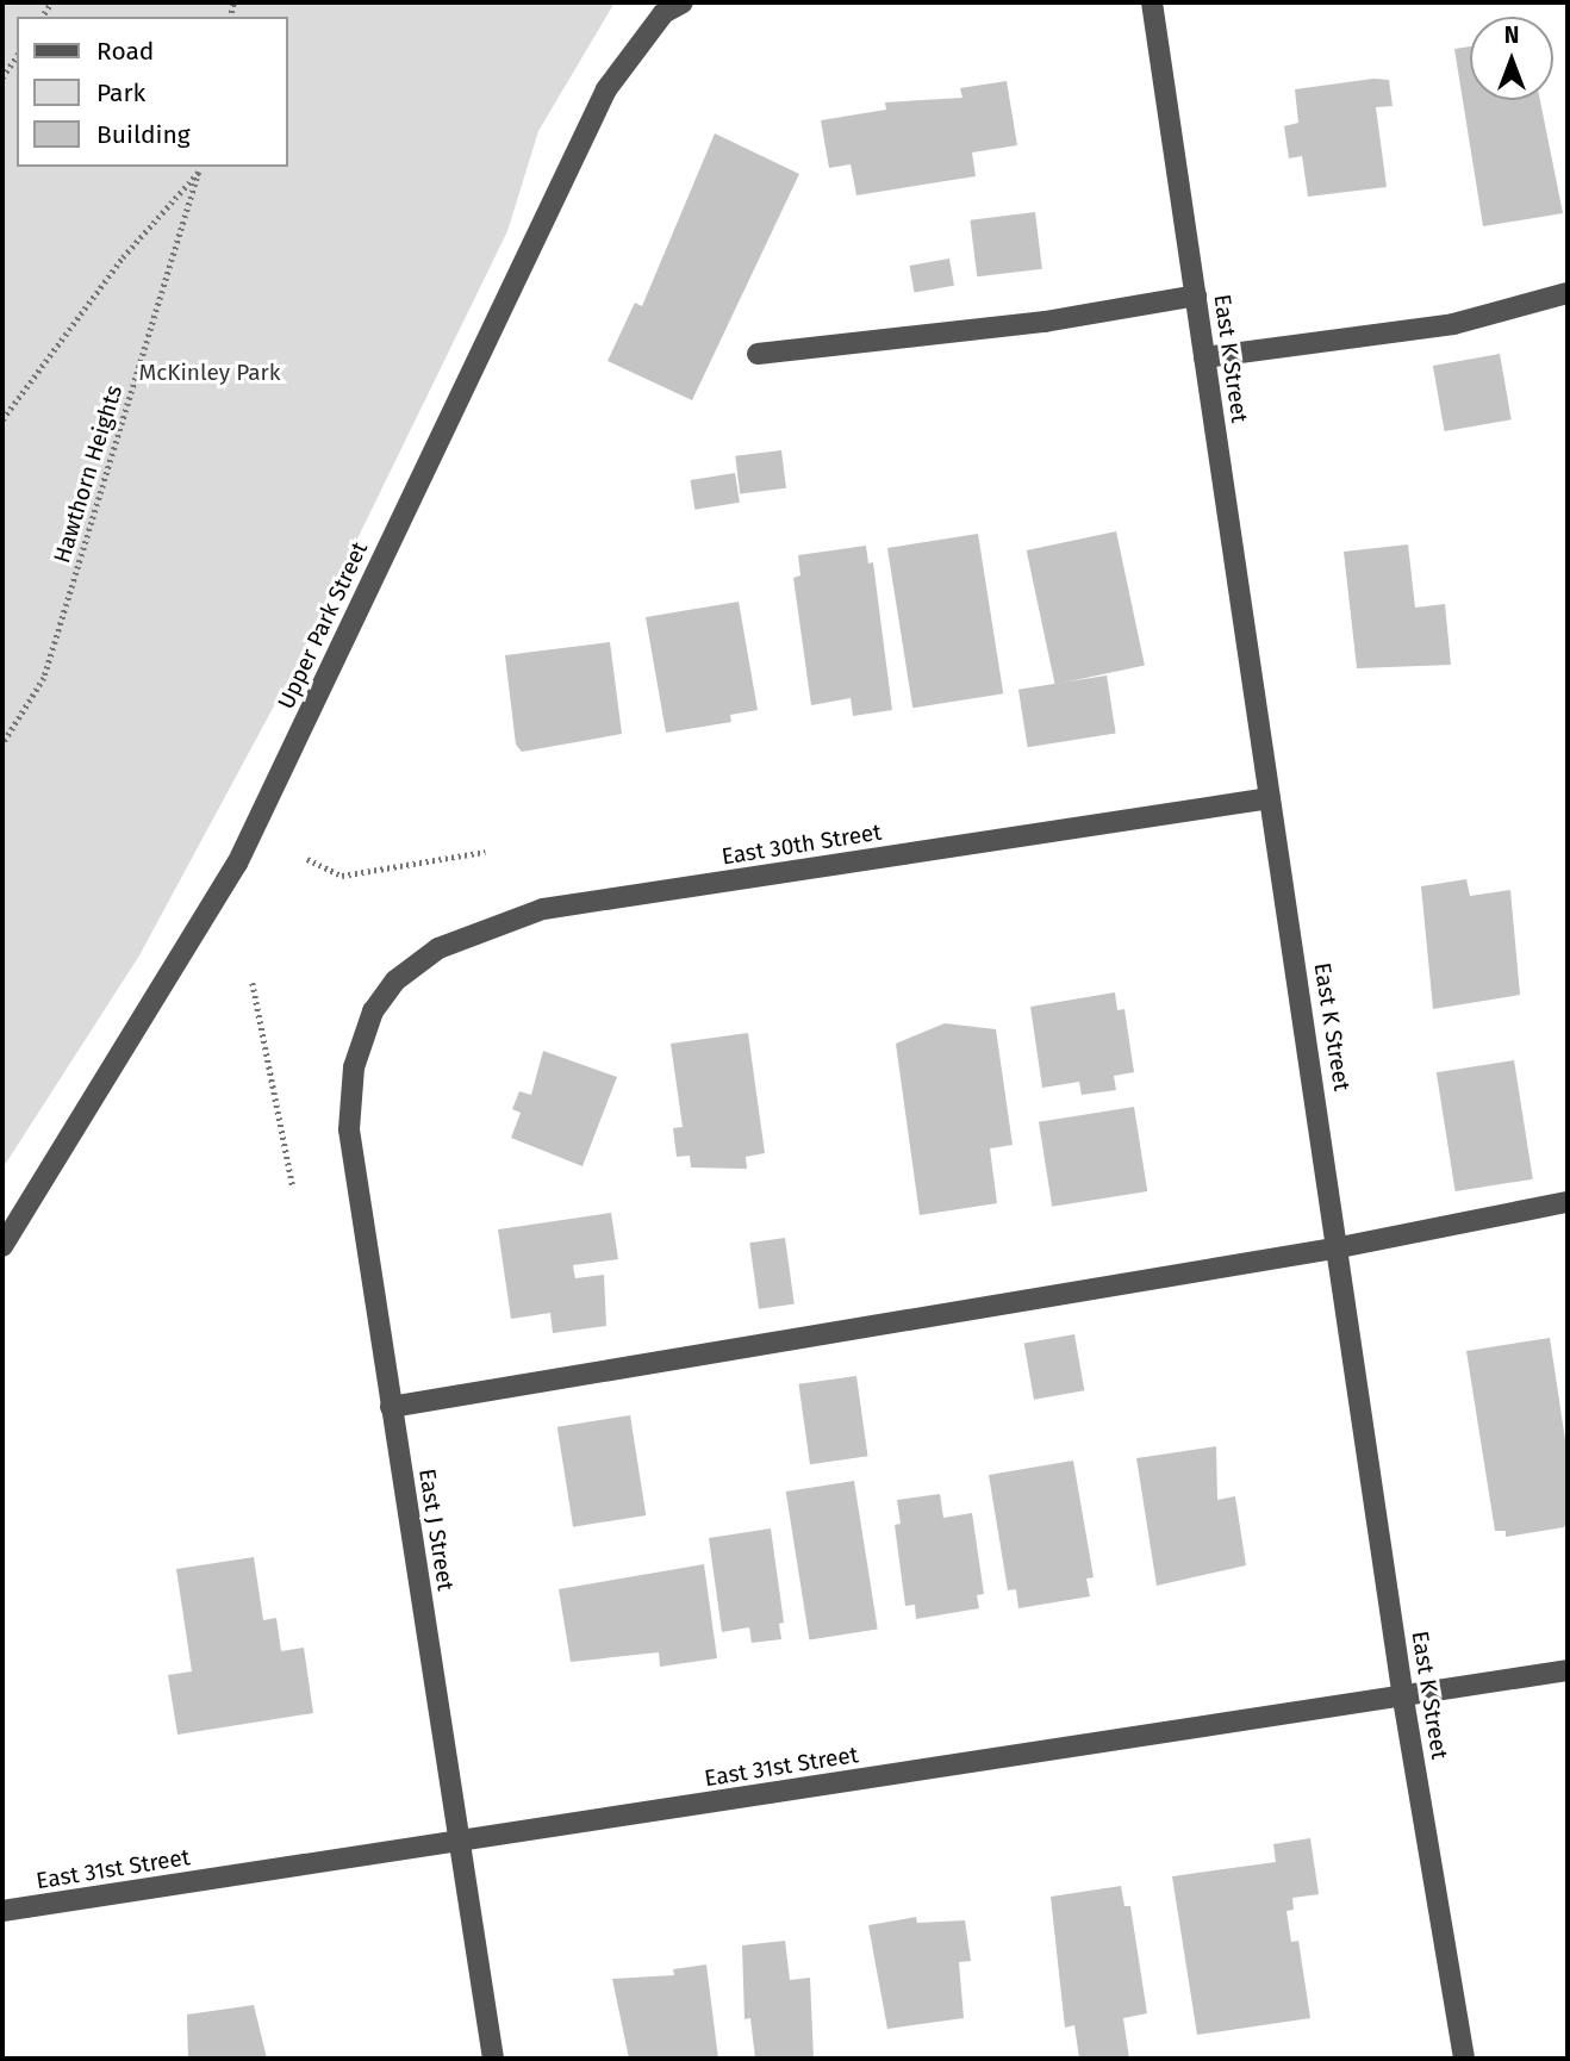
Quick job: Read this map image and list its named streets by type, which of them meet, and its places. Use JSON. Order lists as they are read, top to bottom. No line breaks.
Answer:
{"streets":{"street":["East K Street","Upper Park Street","East 30th Street","East J Street","East 31st Street"],"path":["Hawthorn Heights"]},"crossings":[["East K Street","East 30th Street"],["East K Street","East 31st Street"],["East 30th Street","East J Street"],["East J Street","East 31st Street"]],"parks":["McKinley Park"],"legend":["Road","Park","Building"],"north":"top"}
